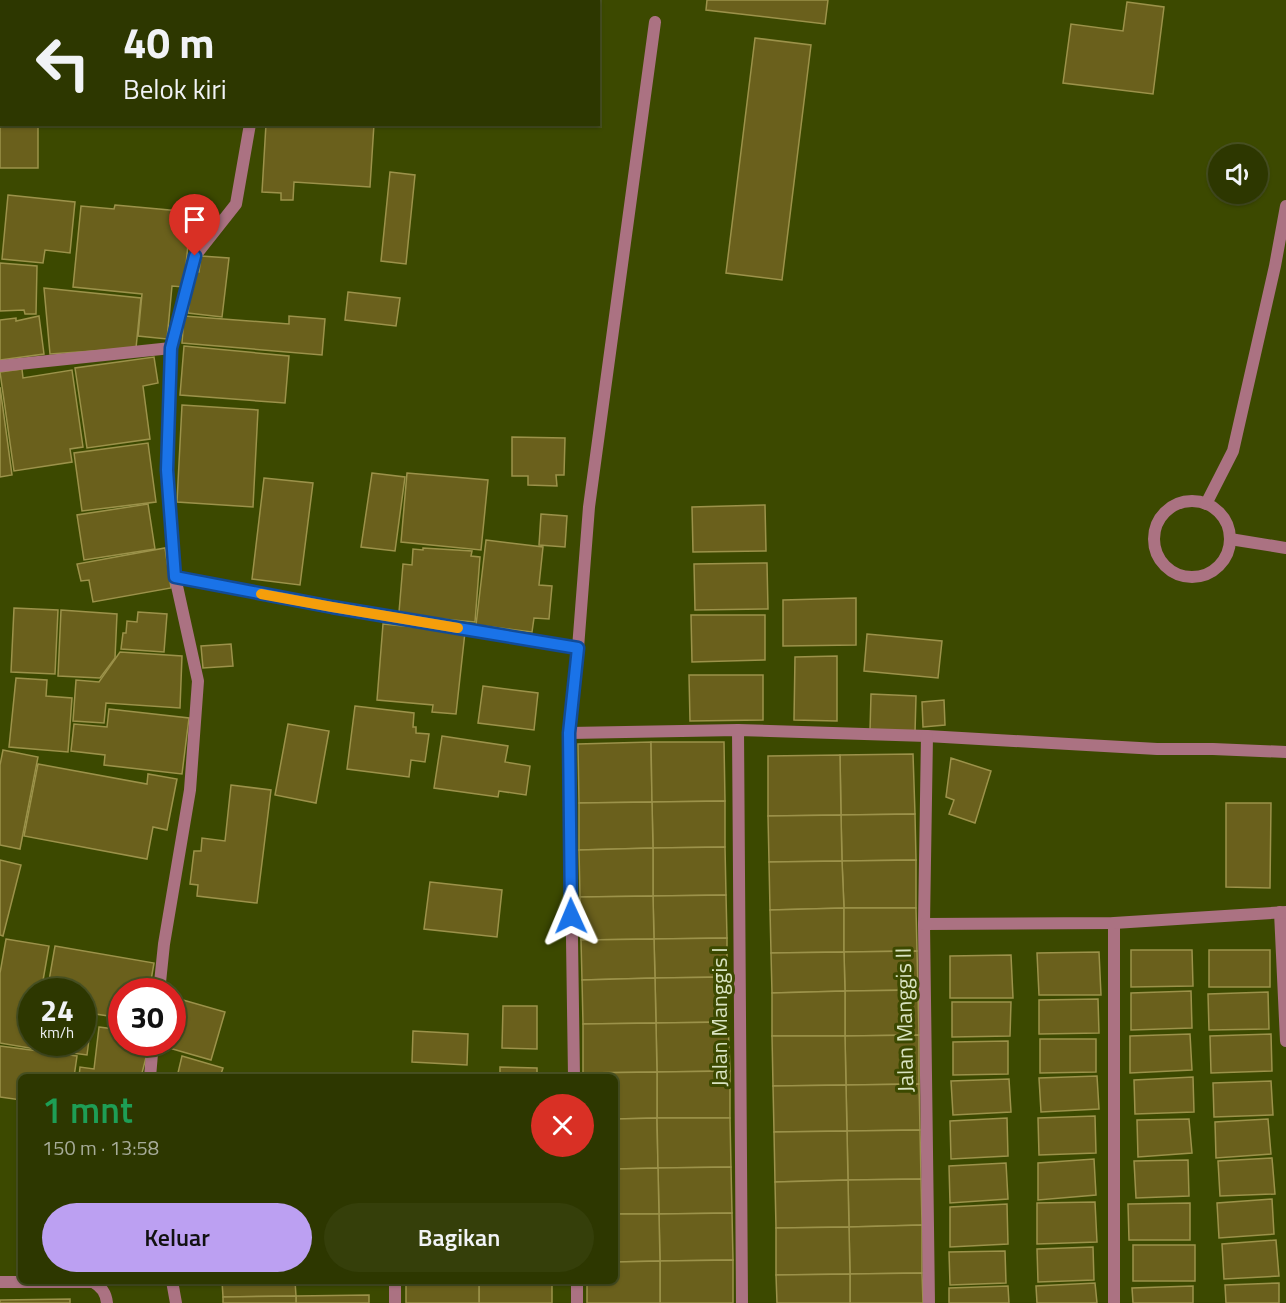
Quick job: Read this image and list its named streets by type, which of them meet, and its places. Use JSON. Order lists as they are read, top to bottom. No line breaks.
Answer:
{"streets":{"street":["Jalan Manggis I","Jalan Manggis II"]},"page":{"turn":["40 m","Belok kiri"],"speed":"24 km/h","limit":"30","heading":["1 mnt","150 m · 13:58"],"buttons":["Keluar","Bagikan"]}}
